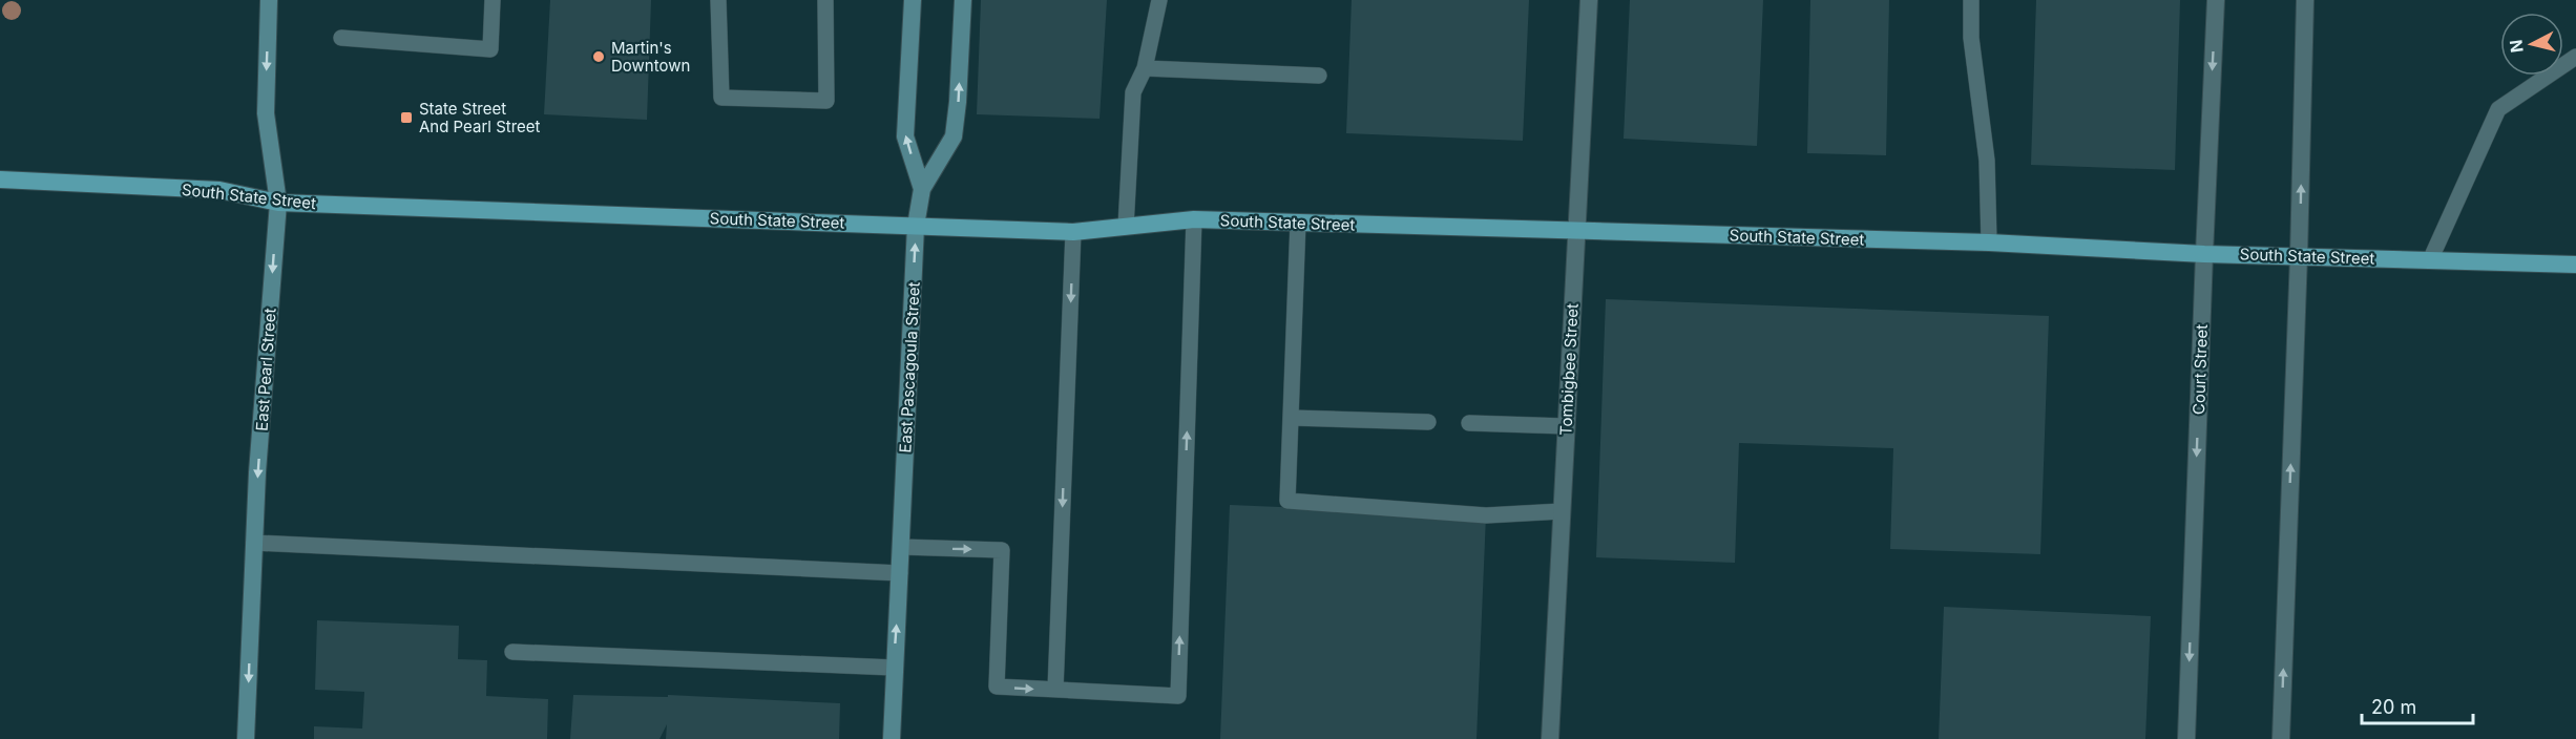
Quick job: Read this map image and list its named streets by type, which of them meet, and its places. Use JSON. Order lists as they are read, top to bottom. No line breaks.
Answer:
{"streets":{"main road":["South State Street","East Pascagoula Street","East Pearl Street"],"street":["Tombigbee Street","Court Street"]},"crossings":[["South State Street","East Pascagoula Street"],["South State Street","East Pearl Street"],["South State Street","Tombigbee Street"],["South State Street","Court Street"]],"one_way":["East Pearl Street"],"places":{"other":["Martin's Downtown"],"transit":["State Street And Pearl Street"]},"scale_bar":"20 m","north":"left"}
